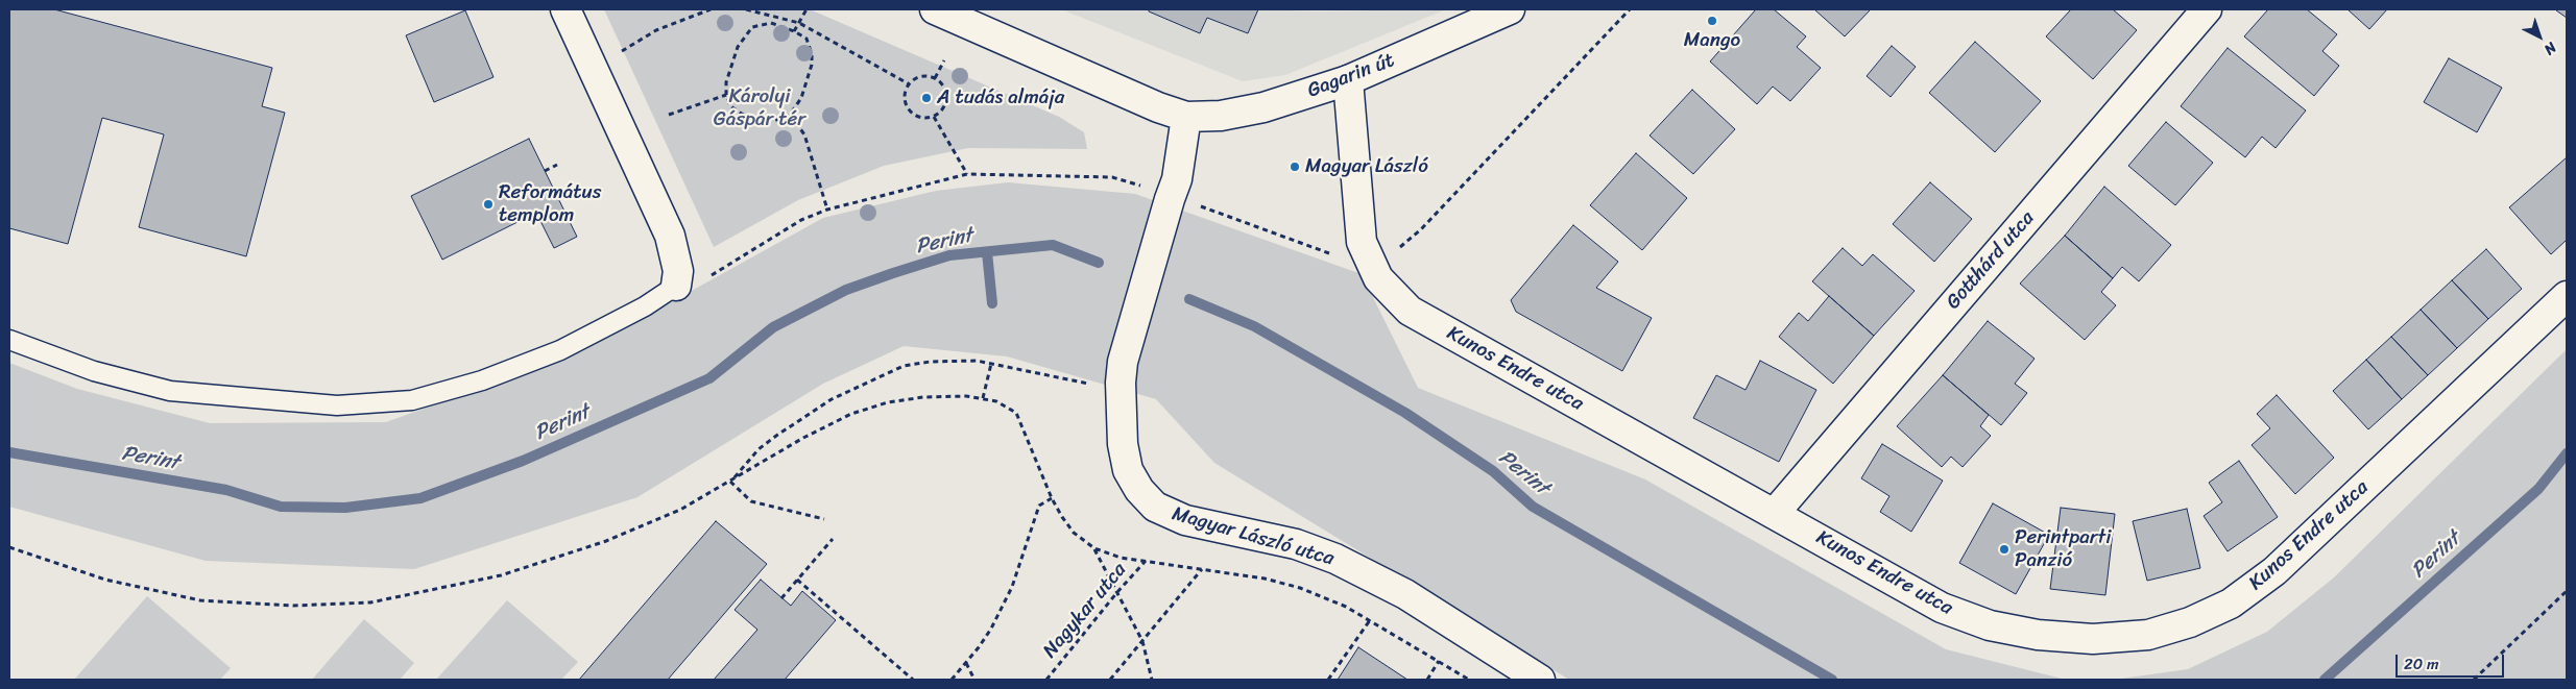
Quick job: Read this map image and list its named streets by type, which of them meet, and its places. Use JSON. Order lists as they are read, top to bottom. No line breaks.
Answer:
{"streets":{"street":["Gagarin út","Gotthárd utca","Kunos Endre utca","Magyar László utca"],"path":["Nagykar utca"]},"crossings":[["Gagarin út","Kunos Endre utca"],["Gagarin út","Magyar László utca"],["Gotthárd utca","Kunos Endre utca"]],"water":["Perint"],"parks":["Károlyi Gáspár tér"],"places":["Mango","A tudás almája","Magyar László","Református templom","Perintparti Panzió"],"scale_bar":"20 m","north":"bottom right"}
